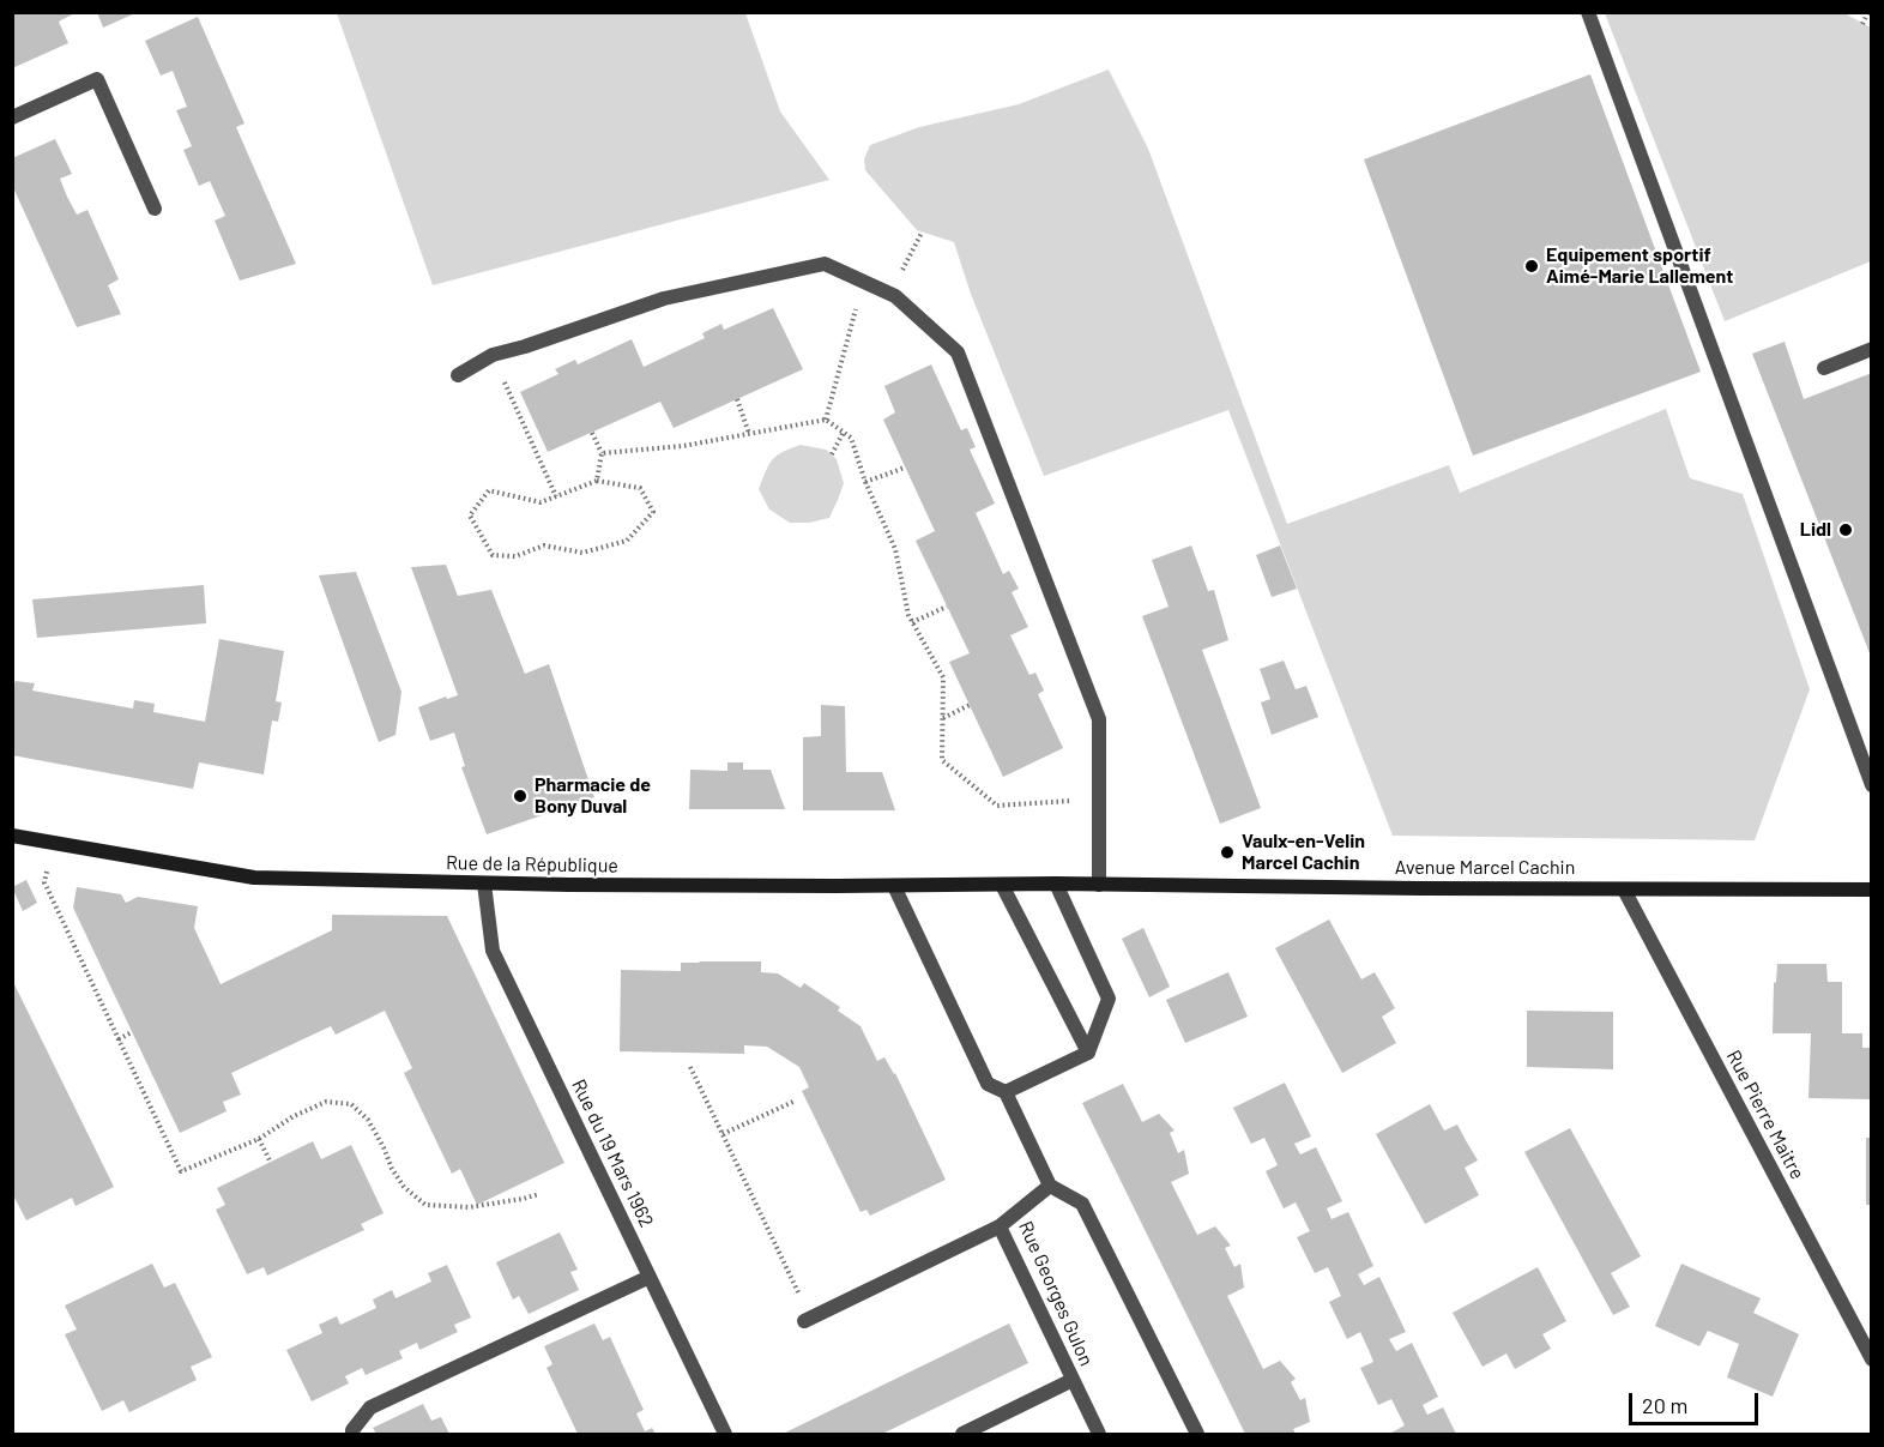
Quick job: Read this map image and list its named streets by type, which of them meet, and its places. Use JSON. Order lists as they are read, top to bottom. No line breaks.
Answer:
{"streets":{"street":["Rue de la République","Avenue Marcel Cachin","Rue Pierre Maitre","Rue du 19 Mars 1962","Rue Georges Gulon"]},"crossings":[["Rue de la République","Avenue Marcel Cachin"],["Rue de la République","Rue du 19 Mars 1962"],["Avenue Marcel Cachin","Rue Pierre Maitre"]],"places":["Equipement sportif Aimé-Marie Lallement","Lidl","Pharmacie de Bony Duval","Vaulx-en-Velin Marcel Cachin"],"scale_bar":"20 m"}
